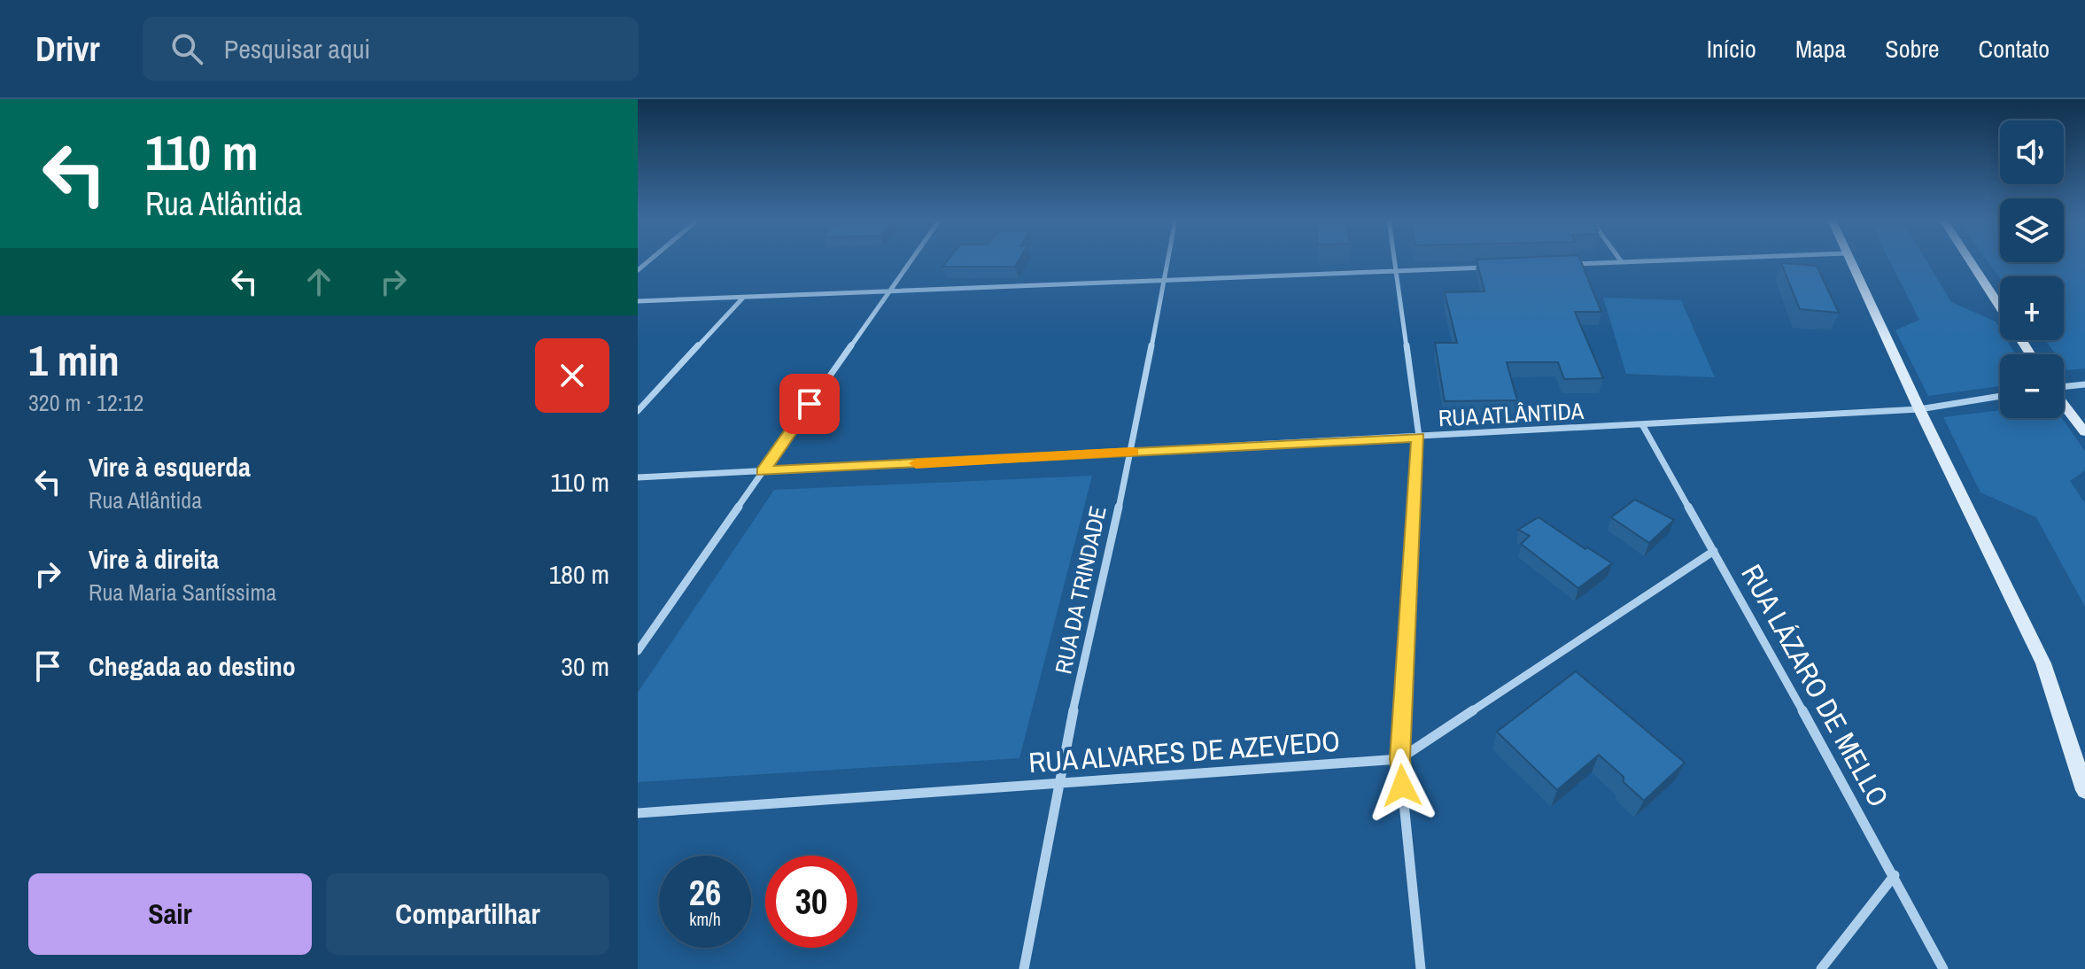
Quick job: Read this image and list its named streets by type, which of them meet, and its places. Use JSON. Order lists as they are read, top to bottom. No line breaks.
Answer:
{"streets":{"street":["RUA ATLÂNTIDA","RUA DA TRINDADE","RUA LÁZARO DE MELLO","RUA ALVARES DE AZEVEDO"]},"crossings":[["RUA ATLÂNTIDA","RUA DA TRINDADE"],["RUA ATLÂNTIDA","RUA LÁZARO DE MELLO"],["RUA DA TRINDADE","RUA ALVARES DE AZEVEDO"],["RUA LÁZARO DE MELLO","RUA ALVARES DE AZEVEDO"]],"page":{"header":"Drivr","search":"Pesquisar aqui","nav":["Início","Mapa","Sobre","Contato"],"turn":["110 m","Rua Atlântida"],"map_buttons":["+","−"],"heading":["1 min","320 m · 12:12"],"list":[{"name":"Vire à esquerda","note":"Rua Atlântida","value":"110 m"},{"name":"Vire à direita","note":"Rua Maria Santíssima","value":"180 m"},{"name":"Chegada ao destino","value":"30 m"}],"speed":"26 km/h","limit":"30","buttons":["Sair","Compartilhar"]}}
